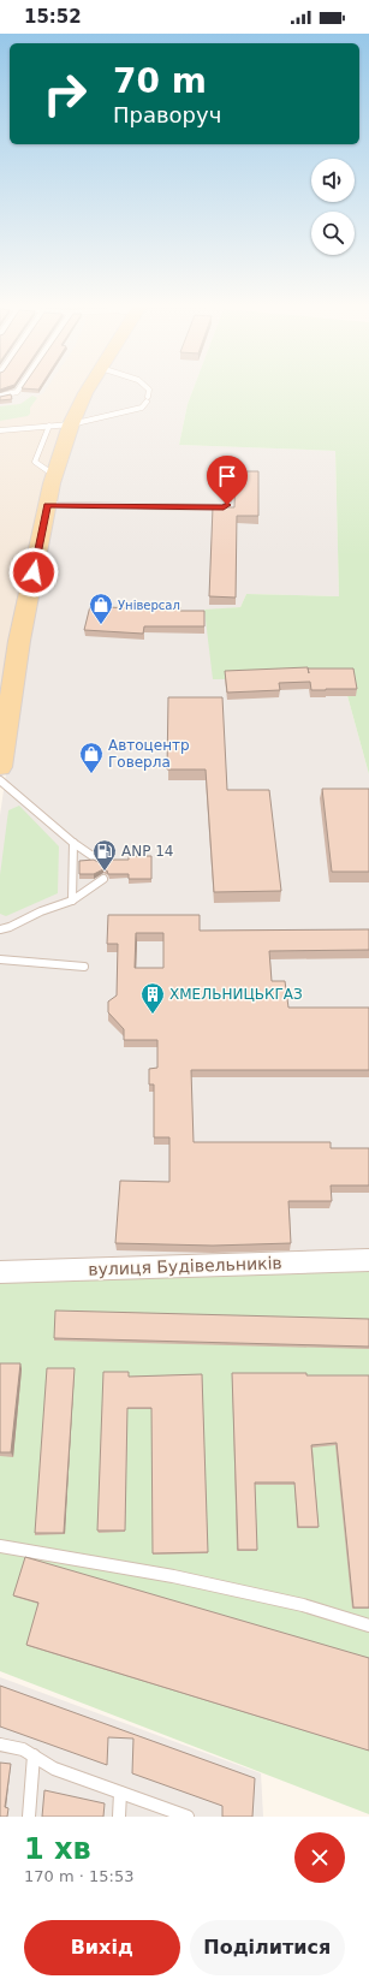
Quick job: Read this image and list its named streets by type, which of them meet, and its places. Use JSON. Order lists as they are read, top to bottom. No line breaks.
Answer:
{"streets":{"street":["вулиця Будівельників"]},"places":{"shop":["Універсал","Автоцентр Говерла"],"fuel station":["ANP 14"],"building":["ХМЕЛЬНИЦЬКГАЗ"]},"page":{"status":"15:52","turn":["70 m","Праворуч"],"heading":["1 хв","170 m · 15:53"],"buttons":["Вихід","Поділитися"]}}
